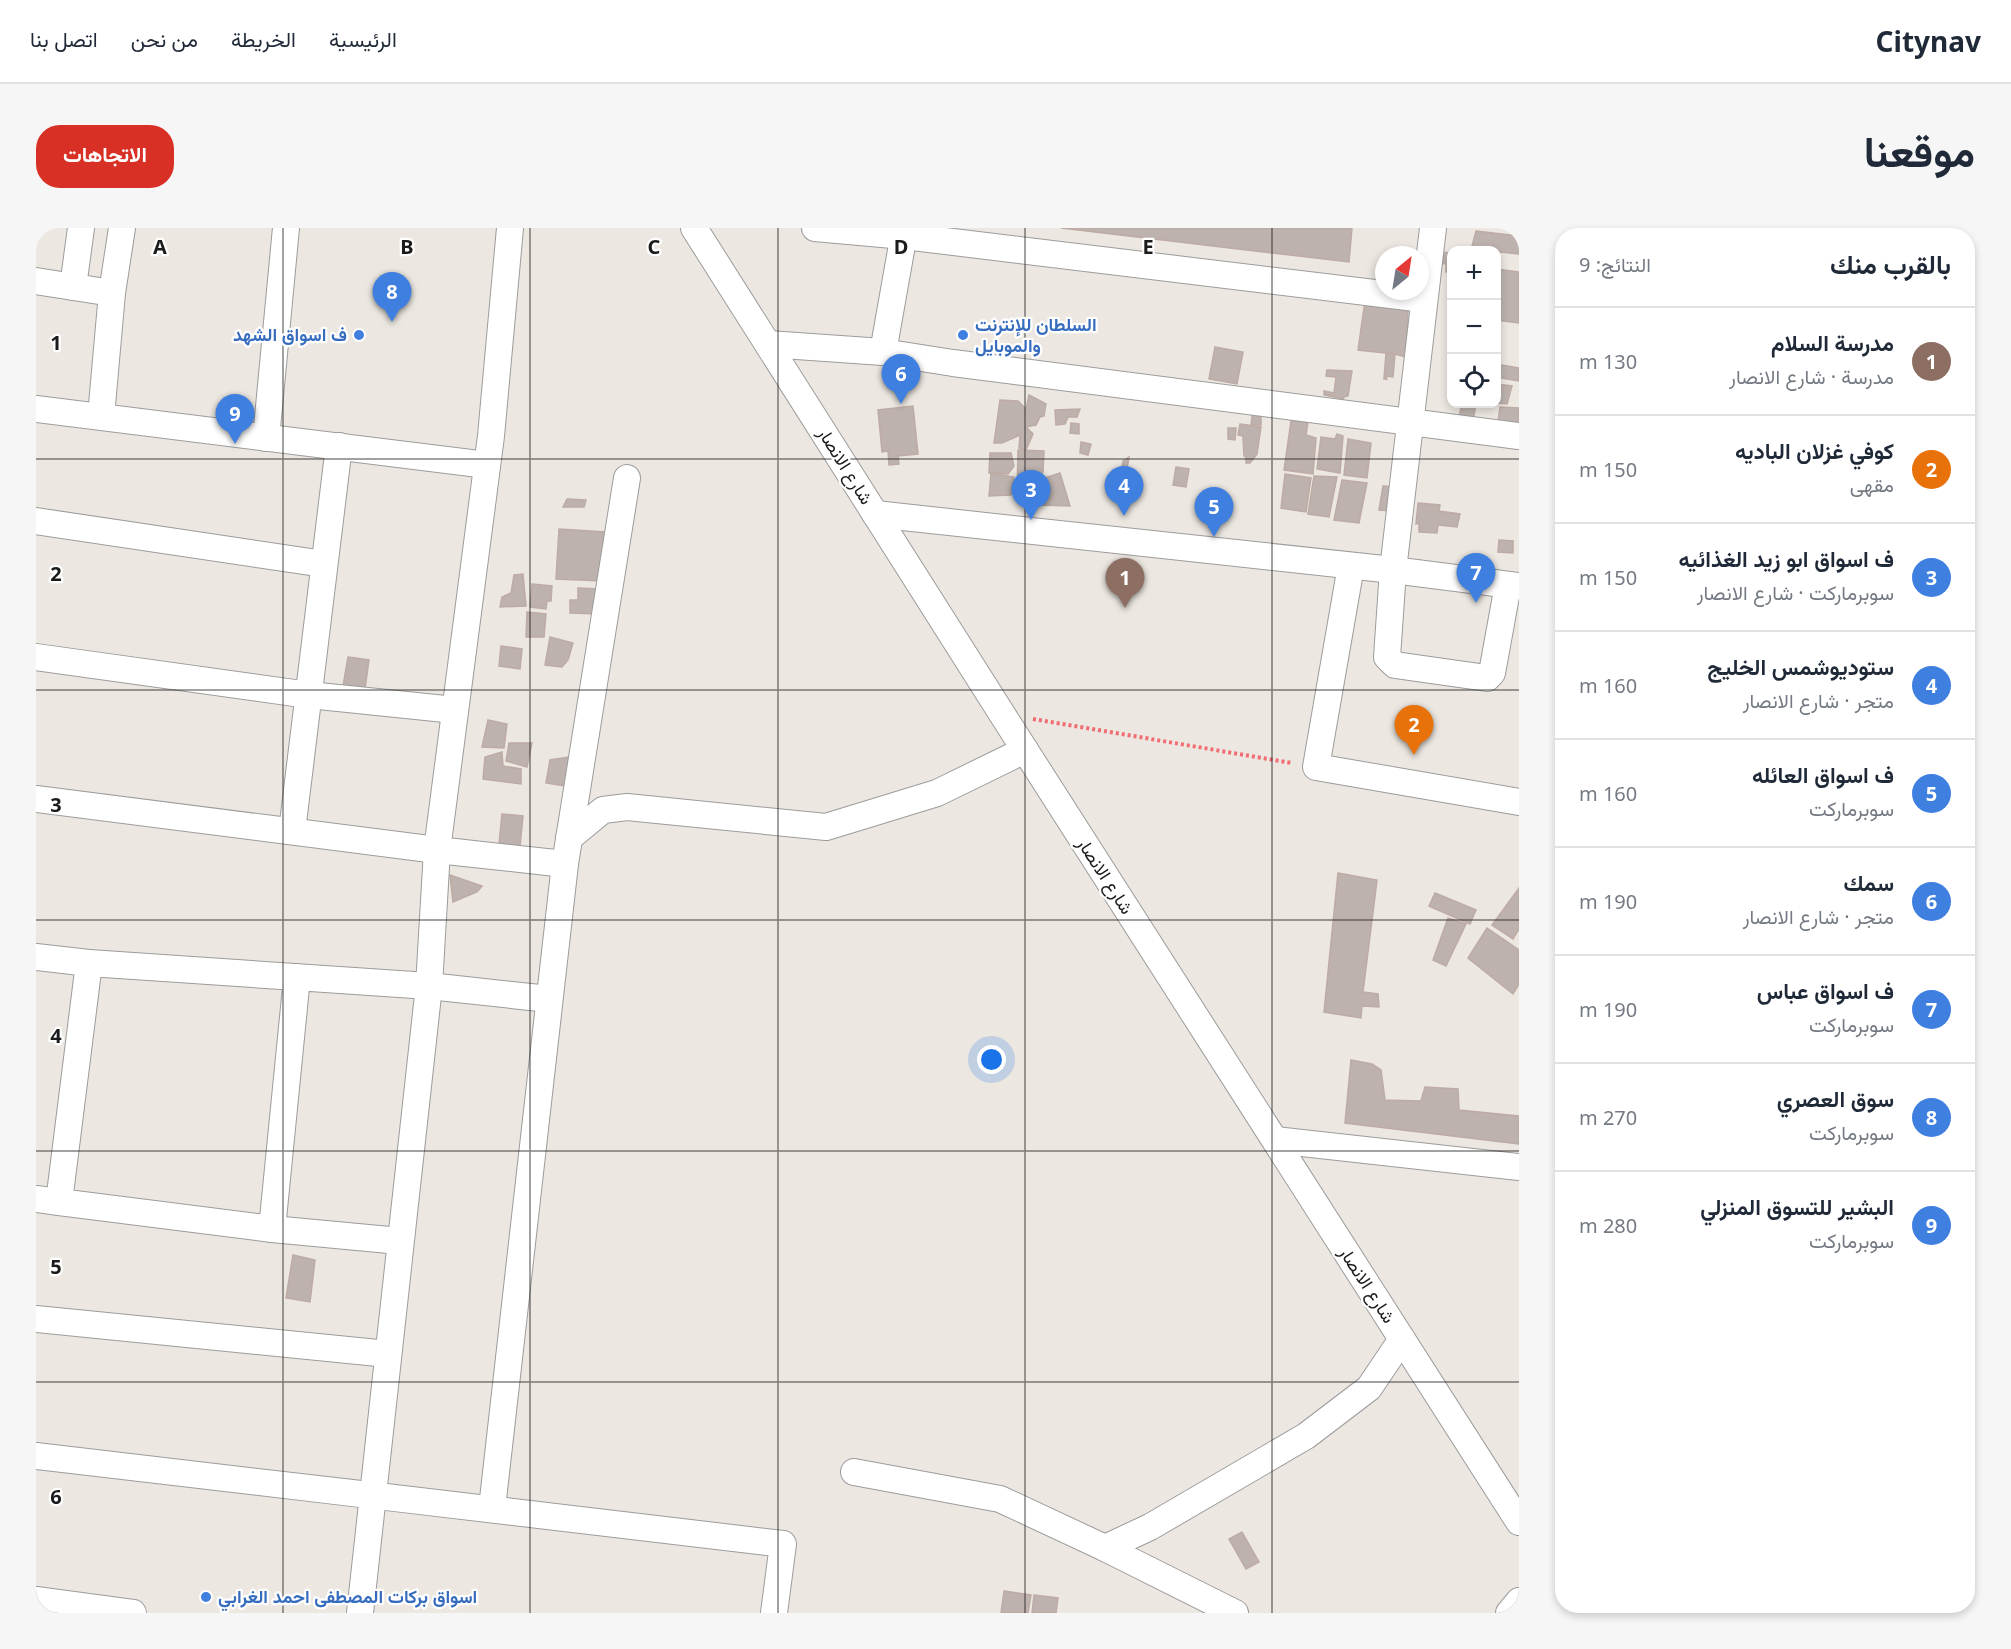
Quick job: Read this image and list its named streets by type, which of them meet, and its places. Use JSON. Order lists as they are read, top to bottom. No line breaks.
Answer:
{"streets":{"street":["شارع الانصار"]},"places":["ف اسواق الشهد","السلطان للإنترنت والموبايل","اسواق بركات المصطفى احمد الغرابي"],"north":"top right","page":{"header":"Citynav","nav":["الرئيسية","الخريطة","من نحن","اتصل بنا"],"title":"موقعنا","buttons":"الاتجاهات","heading":["بالقرب منك","النتائج: 9"],"map_buttons":["+","−"],"pins":["8","6","9","4","3","5","7","1","2"],"list":[{"mark":"1","name":"مدرسة السلام","note":"مدرسة · شارع الانصار","value":"130 m"},{"mark":"2","name":"كوفي غزلان الباديه","note":"مقهى","value":"150 m"},{"mark":"3","name":"ف اسواق ابو زيد الغذائيه","note":"سوبرماركت · شارع الانصار","value":"150 m"},{"mark":"4","name":"ستوديوشمس الخليج","note":"متجر · شارع الانصار","value":"160 m"},{"mark":"5","name":"ف اسواق العائله","note":"سوبرماركت","value":"160 m"},{"mark":"6","name":"سمك","note":"متجر · شارع الانصار","value":"190 m"},{"mark":"7","name":"ف اسواق عباس","note":"سوبرماركت","value":"190 m"},{"mark":"8","name":"سوق العصري","note":"سوبرماركت","value":"270 m"},{"mark":"9","name":"البشير للتسوق المنزلي","note":"سوبرماركت","value":"280 m"}]},"grid":{"columns":["A","B","C","D","E"],"rows":["1","2","3","4","5","6"]}}
